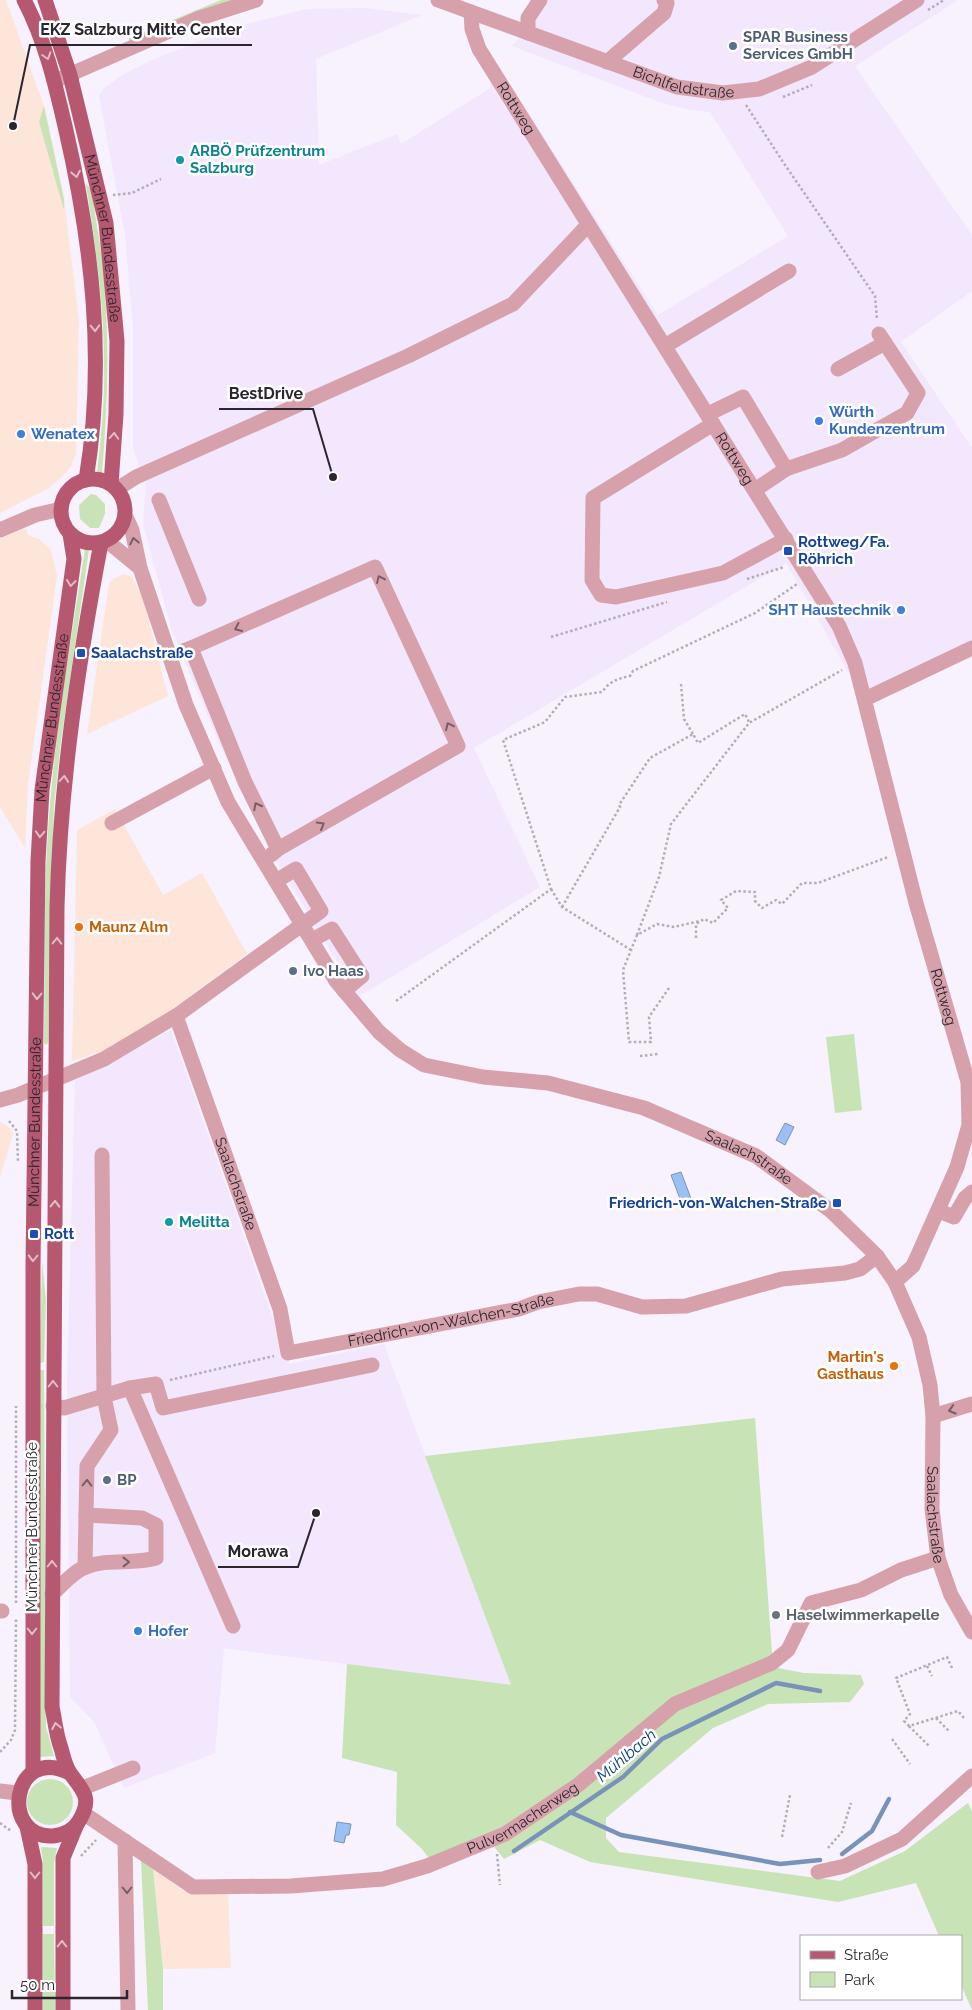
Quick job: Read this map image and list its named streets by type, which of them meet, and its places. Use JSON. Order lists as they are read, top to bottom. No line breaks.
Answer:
{"streets":{"main road":["Münchner Bundesstraße"],"street":["Bichlfeldstraße","Rottweg","Saalachstraße","Friedrich-von-Walchen-Straße","Pulvermacherweg"]},"crossings":[["Bichlfeldstraße","Rottweg"],["Rottweg","Saalachstraße"],["Münchner Bundesstraße","Saalachstraße"],["Münchner Bundesstraße","Pulvermacherweg"],["Saalachstraße","Friedrich-von-Walchen-Straße"],["Saalachstraße","Pulvermacherweg"]],"water":["Mühlbach"],"places":{"other":["SPAR Business Services GmbH","EKZ Salzburg Mitte Center","ARBÖ Prüfzentrum Salzburg","Würth Kundenzentrum","Wenatex","BestDrive","SHT Haustechnik","Maunz Alm","Ivo Haas","Melitta","Martin's Gasthaus","BP","Morawa","Haselwimmerkapelle","Hofer"],"transit":["Rottweg/Fa. Röhrich","Saalachstraße","Friedrich-von-Walchen-Straße","Rott"]},"legend":["Straße","Park"],"scale_bar":"50 m"}
